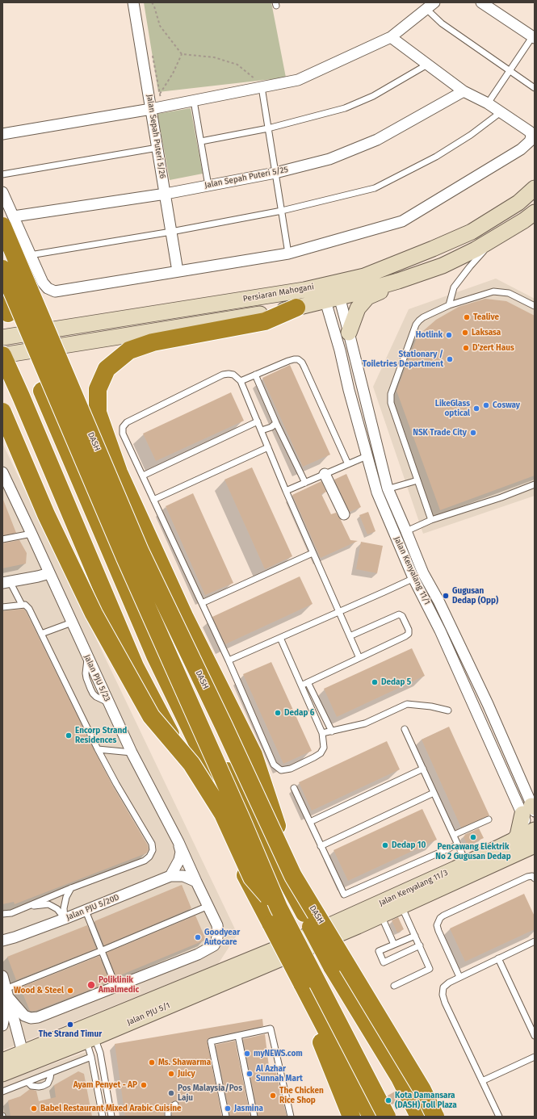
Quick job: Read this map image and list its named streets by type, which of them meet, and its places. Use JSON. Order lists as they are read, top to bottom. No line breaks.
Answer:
{"streets":{"highway":["DASH"],"main road":["Persiaran Mahogani","Jalan Kenyalang 11/3","Jalan PJU 5/1"],"street":["Jalan Sepah Puteri 5/26","Jalan Sepah Puteri 5/25","Jalan Kenyalang 11/1","Jalan PJU 5/23","Jalan PJU 5/20D"]},"crossings":[["Jalan Sepah Puteri 5/26","Jalan Sepah Puteri 5/25"],["Jalan Sepah Puteri 5/25","DASH"],["Persiaran Mahogani","Jalan Kenyalang 11/1"],["Jalan Kenyalang 11/1","Jalan Kenyalang 11/3"],["Jalan PJU 5/23","Jalan PJU 5/20D"],["Jalan Kenyalang 11/3","Jalan PJU 5/1"]],"places":["Tealive","Laksasa","Hotlink","D'zert Haus","Stationary / Toiletries Department","Cosway","LikeGlass optical","NSK Trade City","Gugusan Dedap (Opp)","Dedap 5","Dedap 6","Encorp Strand Residences","Pencawang Elektrik No 2 Gugusan Dedap","Dedap 10","Goodyear Autocare","Poliklinik Amalmedic","Wood & Steel","The Strand Timur","myNEWS.com","Ms. Shawarma","Juicy","Al Azhar Sunnah Mart","Ayam Penyet - AP","Pos Malaysia/Pos Laju","The Chicken Rice Shop","Kota Damansara (DASH) Toll Plaza","Babel Restaurant Mixed Arabic Cuisine","Jasmina"]}
